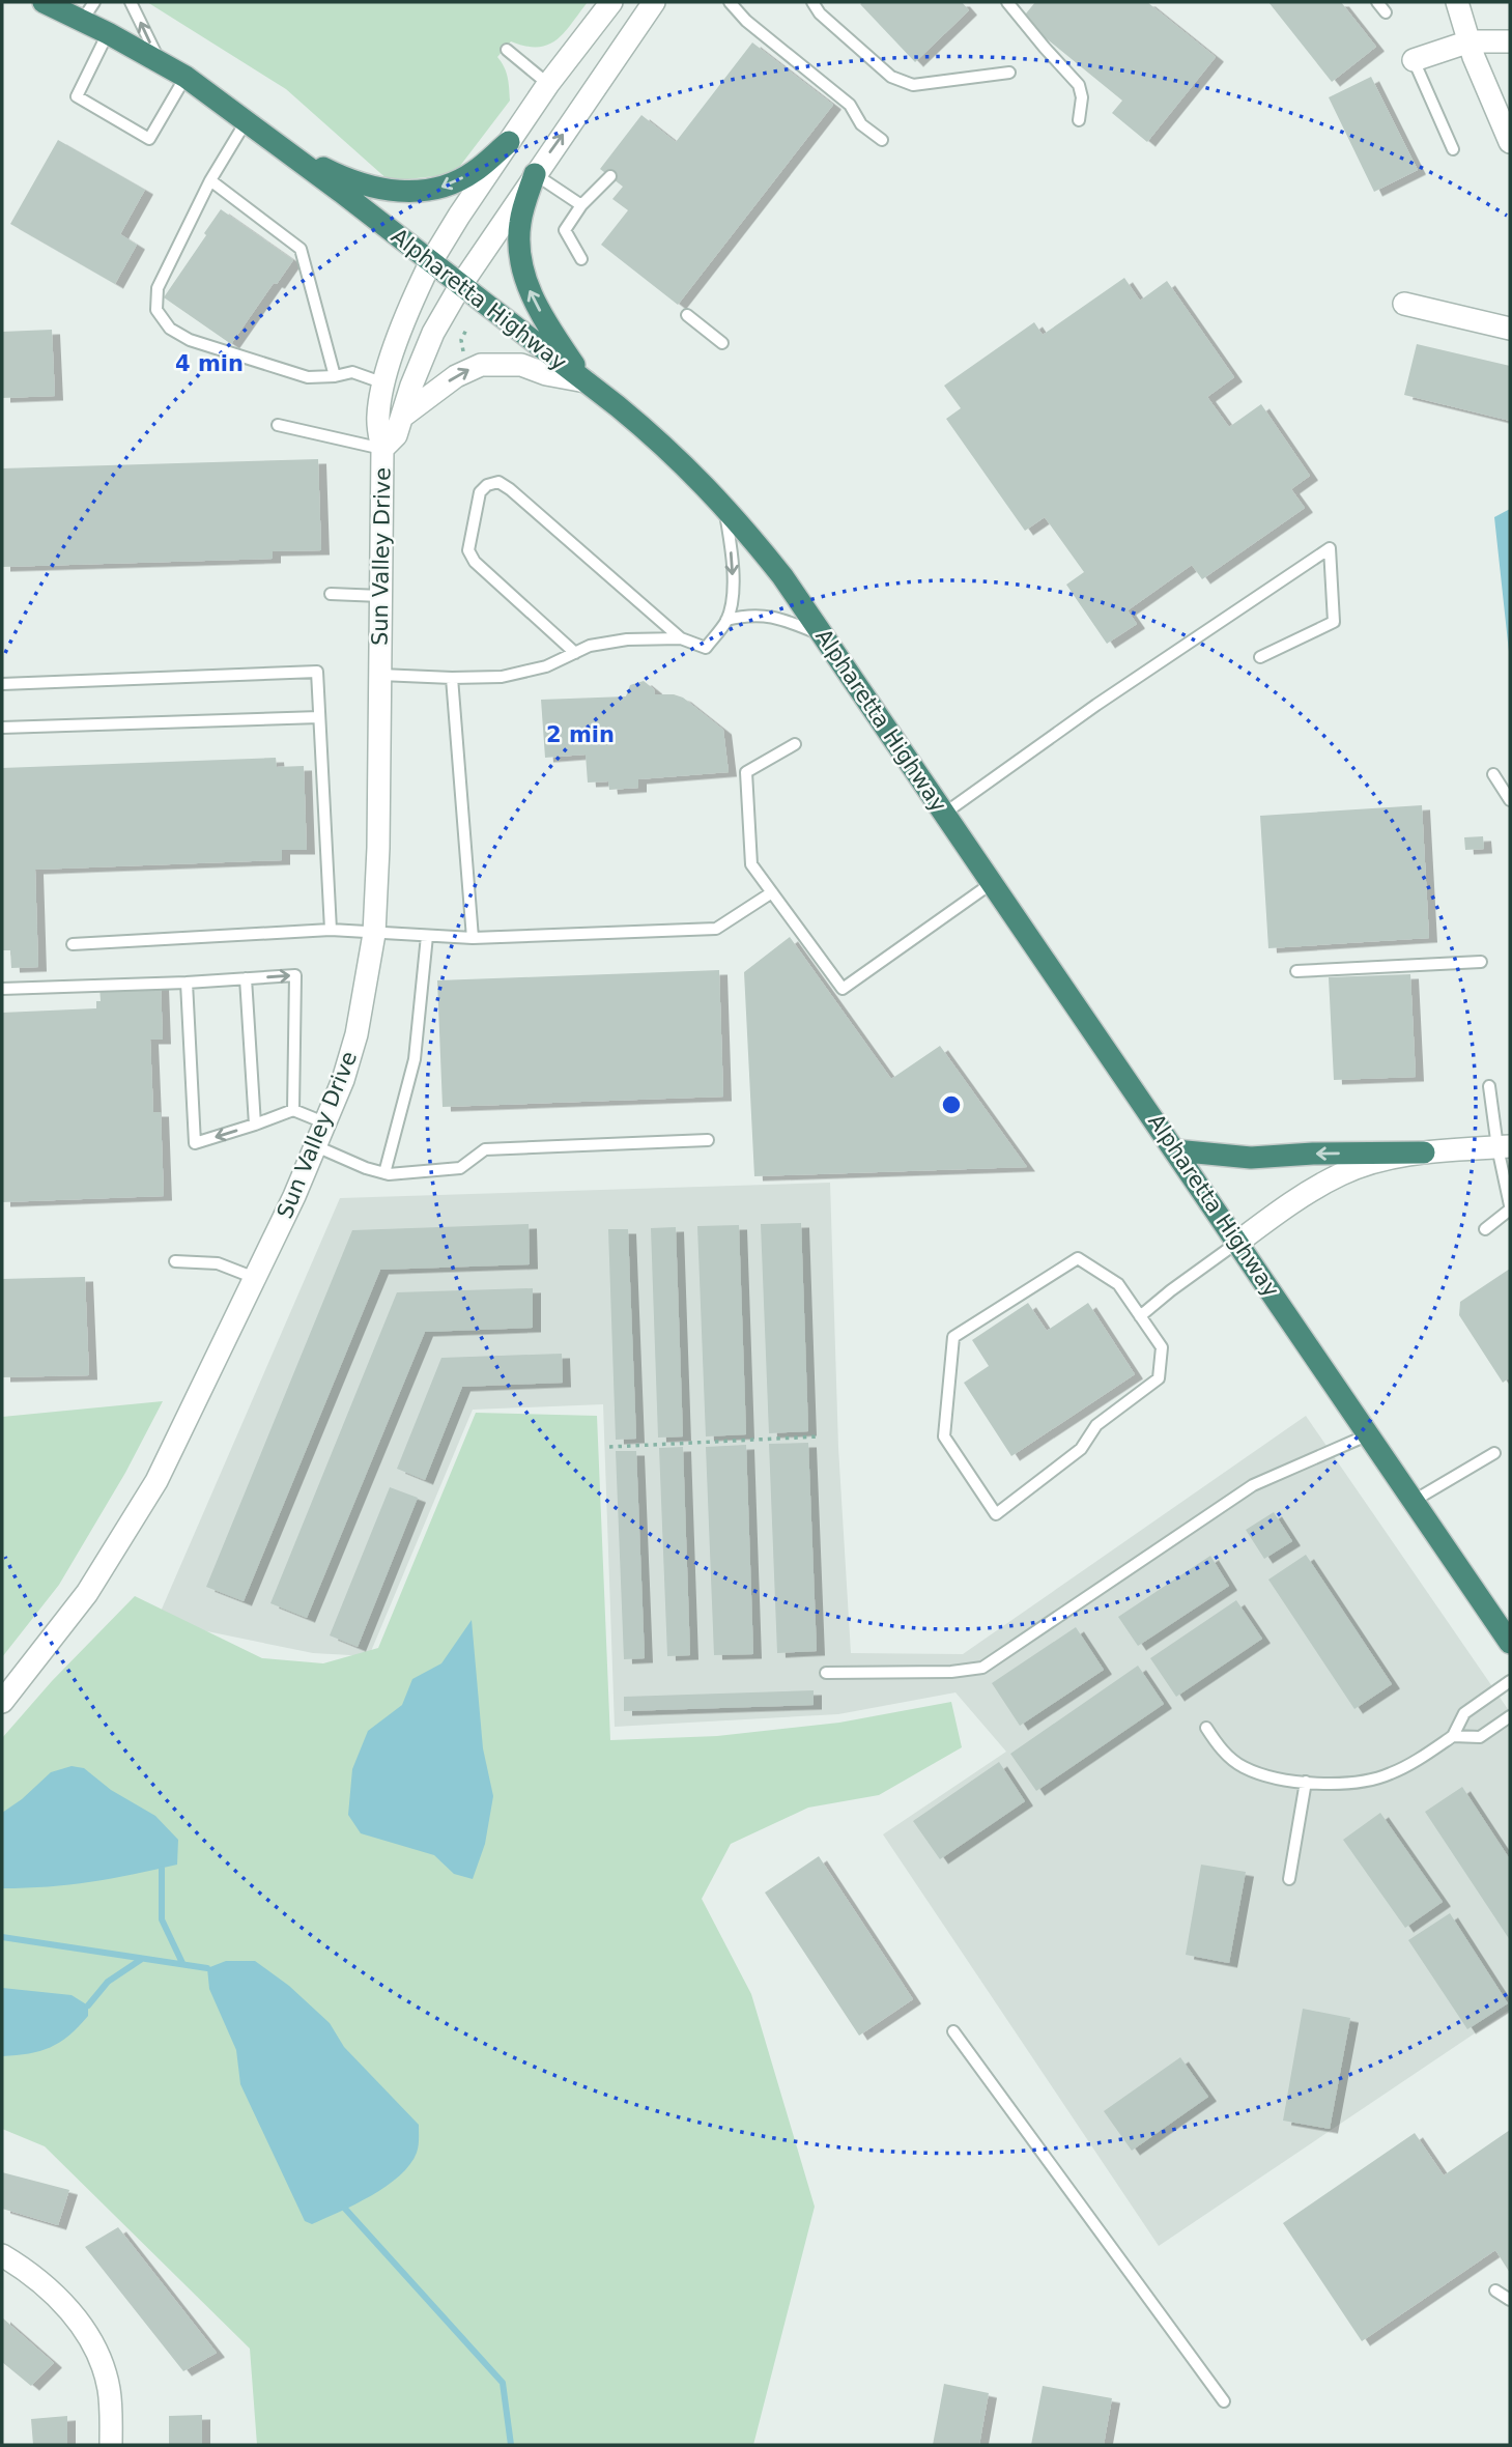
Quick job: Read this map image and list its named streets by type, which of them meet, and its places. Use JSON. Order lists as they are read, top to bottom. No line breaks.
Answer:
{"streets":{"highway":["Alpharetta Highway"],"street":["Sun Valley Drive"]},"crossings":[["Alpharetta Highway","Sun Valley Drive"]],"rings":["4 min","2 min"]}
